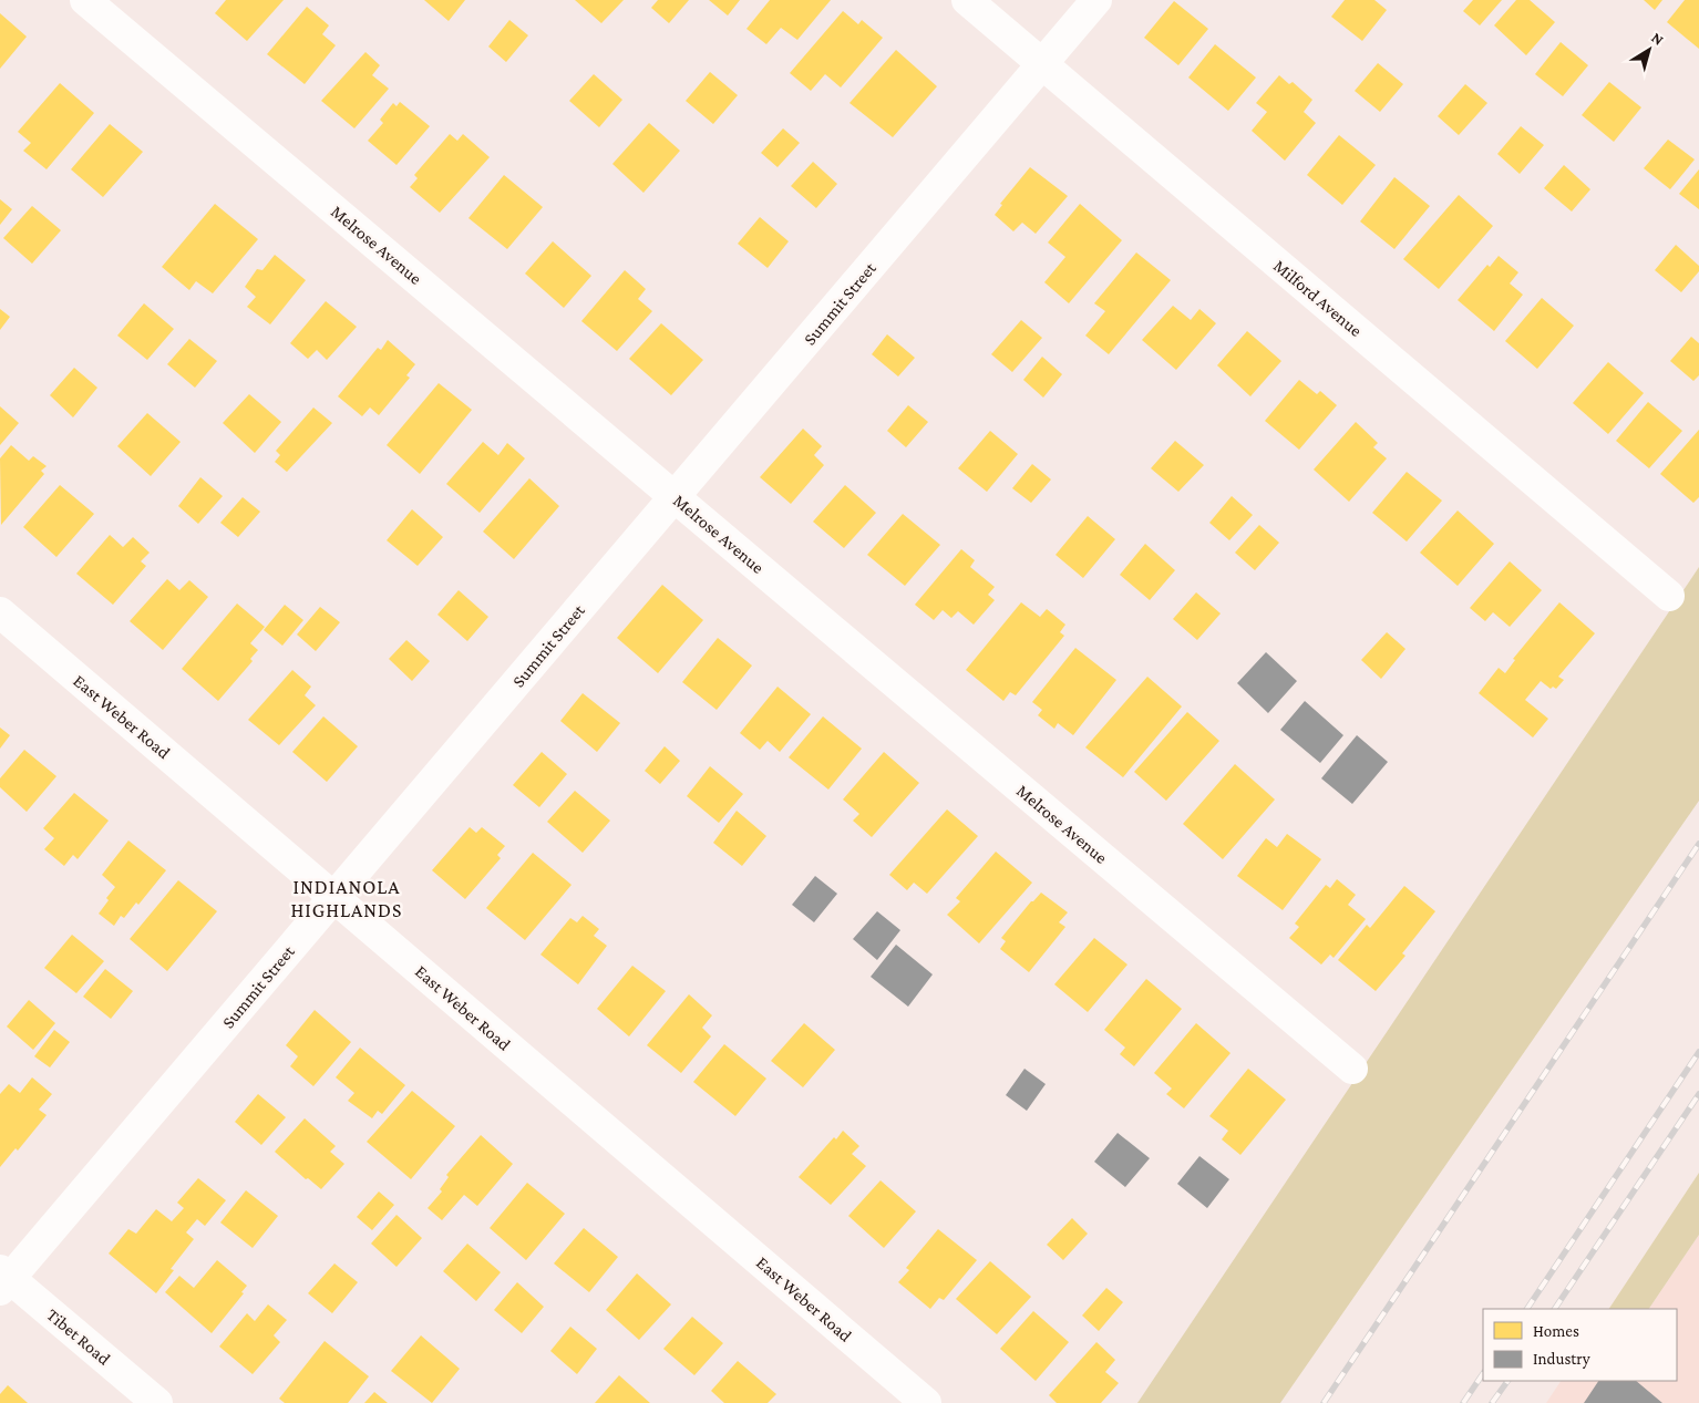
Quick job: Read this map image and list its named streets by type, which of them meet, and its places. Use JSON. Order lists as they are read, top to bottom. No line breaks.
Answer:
{"streets":{"street":["Melrose Avenue","Milford Avenue","Summit Street","East Weber Road","Tibet Road"]},"crossings":[["Melrose Avenue","Summit Street"],["Milford Avenue","Summit Street"],["Summit Street","East Weber Road"],["Summit Street","Tibet Road"]],"districts":["INDIANOLA HIGHLANDS"],"legend":["Homes","Industry"],"north":"top right"}
